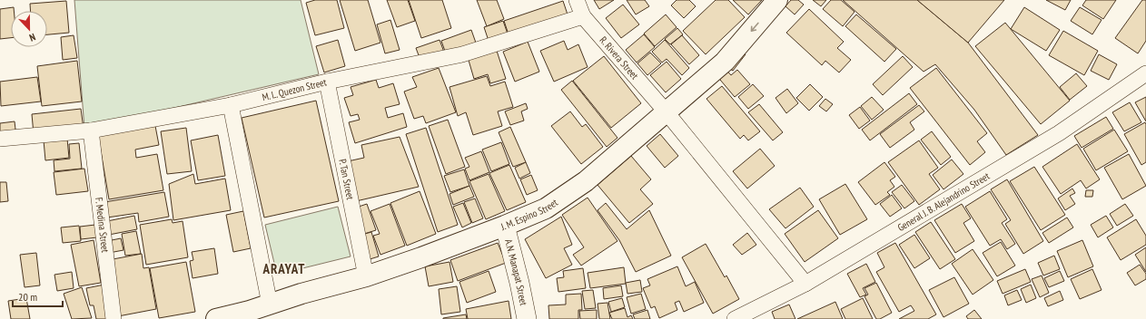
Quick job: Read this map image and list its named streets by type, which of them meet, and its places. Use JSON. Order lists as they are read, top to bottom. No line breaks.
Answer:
{"streets":{"main road":["J. M. Espino Street"],"street":["R. Rivera Street","M. L. Quezon Street","P. Tan Street","General J. B. Alejandrino Street","F. Medina Street","A.N. Manapat Street"]},"crossings":[["R. Rivera Street","M. L. Quezon Street"],["R. Rivera Street","General J. B. Alejandrino Street"],["R. Rivera Street","J. M. Espino Street"],["M. L. Quezon Street","P. Tan Street"],["M. L. Quezon Street","F. Medina Street"],["P. Tan Street","J. M. Espino Street"],["J. M. Espino Street","A.N. Manapat Street"]],"districts":["ARAYAT"],"scale_bar":"20 m","north":"bottom"}
